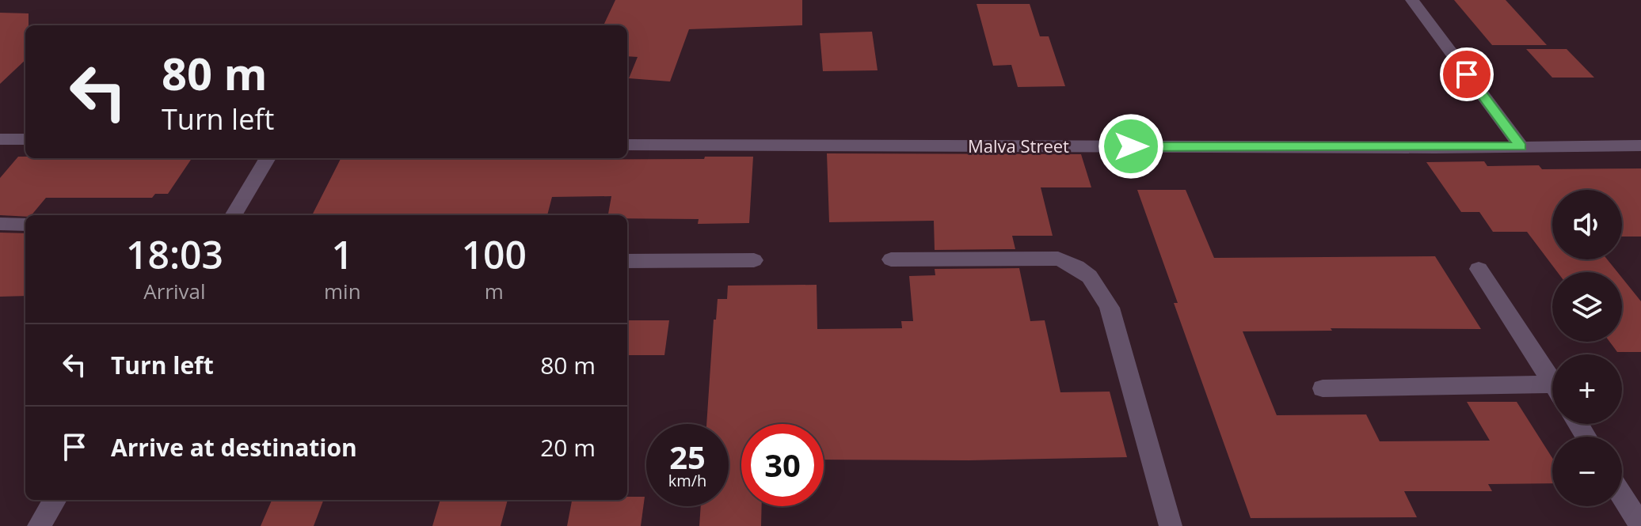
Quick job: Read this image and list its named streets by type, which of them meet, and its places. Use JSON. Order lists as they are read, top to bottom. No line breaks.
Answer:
{"streets":{"street":["Malva Street"]},"page":{"turn":["80 m","Turn left"],"map_buttons":["+","−"],"eta":["18:03","Arrival","1","min","100","m"],"list":[{"name":"Turn left","value":"80 m"},{"name":"Arrive at destination","value":"20 m"}],"speed":"25 km/h","limit":"30"}}
